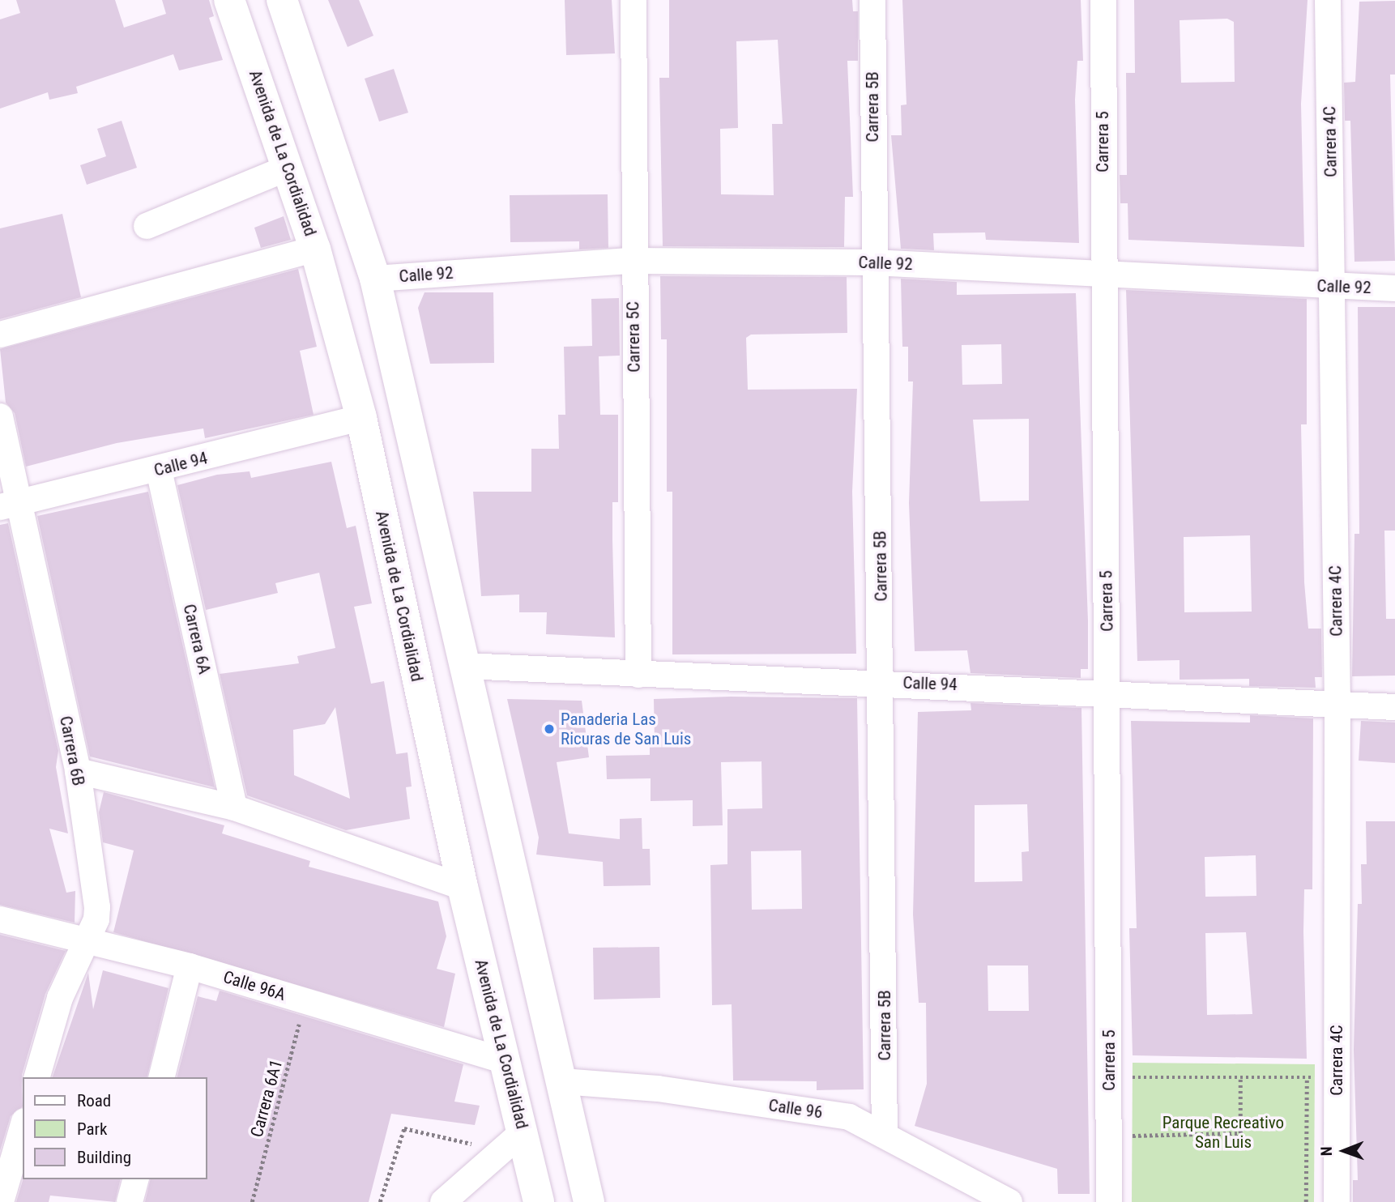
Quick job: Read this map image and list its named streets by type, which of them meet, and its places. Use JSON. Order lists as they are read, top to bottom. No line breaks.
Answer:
{"streets":{"main road":["Avenida de La Cordialidad"],"street":["Carrera 5B","Carrera 5","Carrera 4C","Calle 92","Carrera 5C","Calle 94","Carrera 6A","Carrera 6B","Calle 96A","Calle 96"],"path":["Carrera 6A1"]},"crossings":[["Carrera 5B","Calle 92"],["Carrera 5B","Calle 94"],["Carrera 5B","Calle 96"],["Carrera 5","Calle 92"],["Carrera 5","Calle 94"],["Carrera 4C","Calle 92"],["Carrera 4C","Calle 94"],["Avenida de La Cordialidad","Calle 94"],["Avenida de La Cordialidad","Calle 96A"],["Calle 92","Carrera 5C"],["Carrera 5C","Calle 94"],["Calle 94","Carrera 6A"],["Calle 94","Carrera 6B"],["Carrera 6B","Calle 96A"],["Calle 96A","Carrera 6A1"]],"parks":["Parque Recreativo San Luis"],"places":["Panaderia Las Ricuras de San Luis"],"legend":["Road","Park","Building"],"north":"left"}
